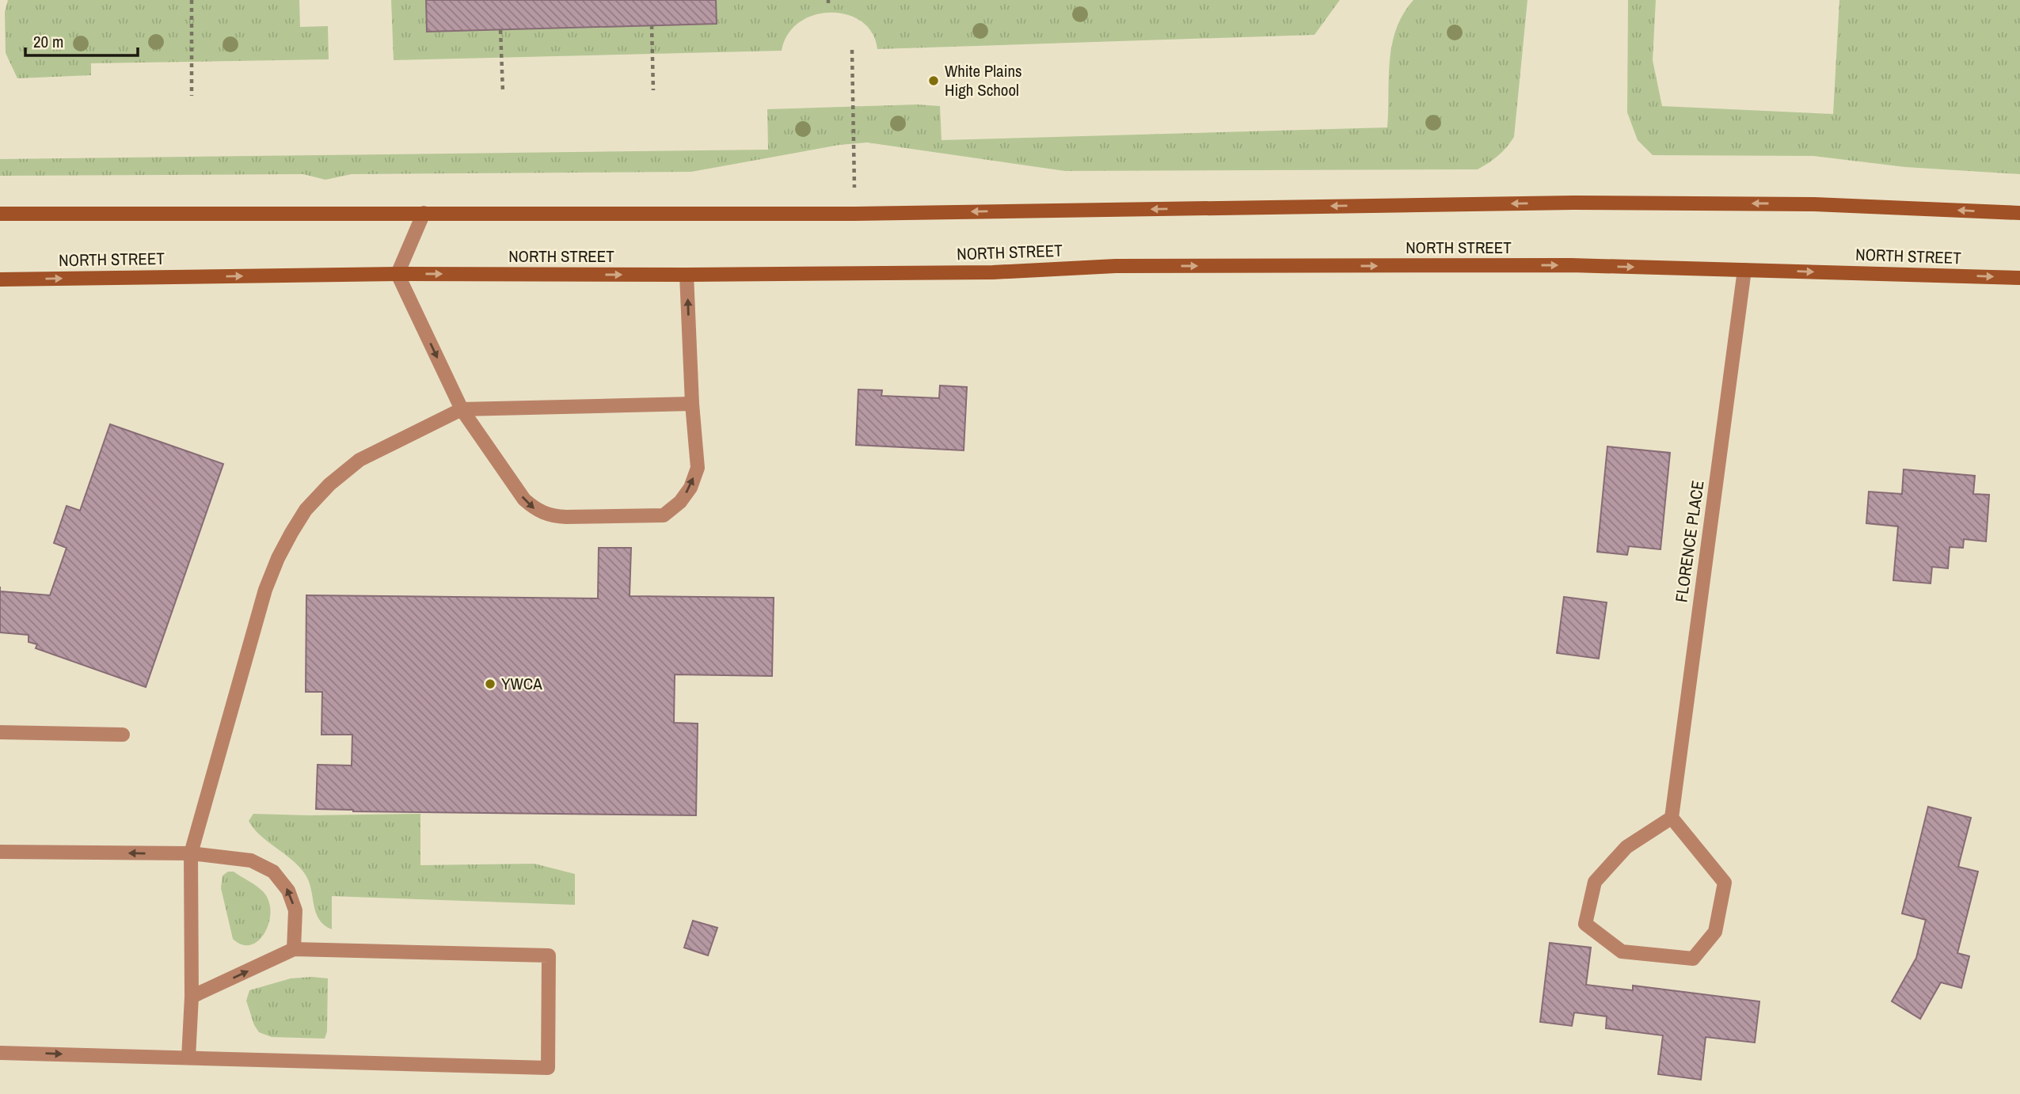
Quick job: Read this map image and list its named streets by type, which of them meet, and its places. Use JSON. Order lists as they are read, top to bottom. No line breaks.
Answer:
{"streets":{"main road":["NORTH STREET"],"street":["FLORENCE PLACE"]},"crossings":[["NORTH STREET","FLORENCE PLACE"]],"places":["White Plains High School","YWCA"],"scale_bar":"20 m"}
